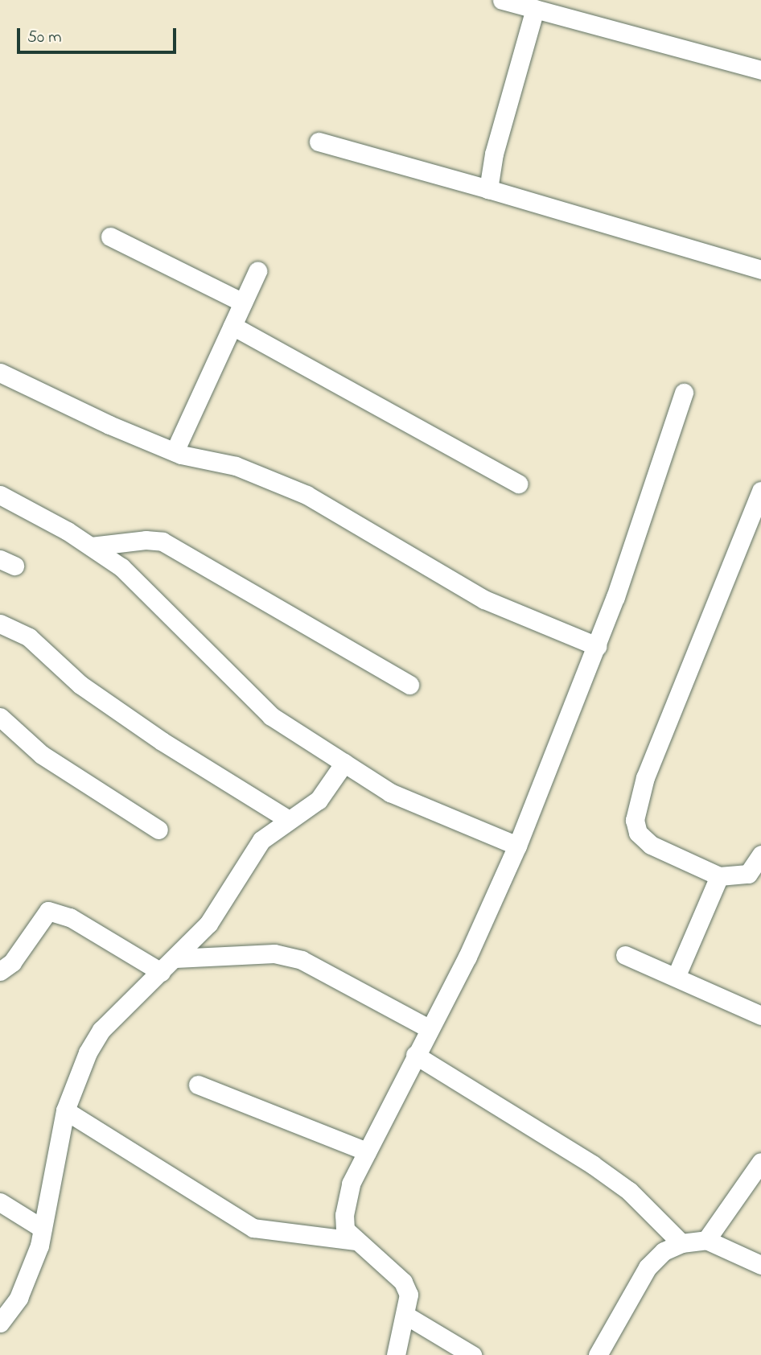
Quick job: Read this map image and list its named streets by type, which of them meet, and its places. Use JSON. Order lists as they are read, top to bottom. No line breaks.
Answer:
{"scale_bar":"50 m"}
